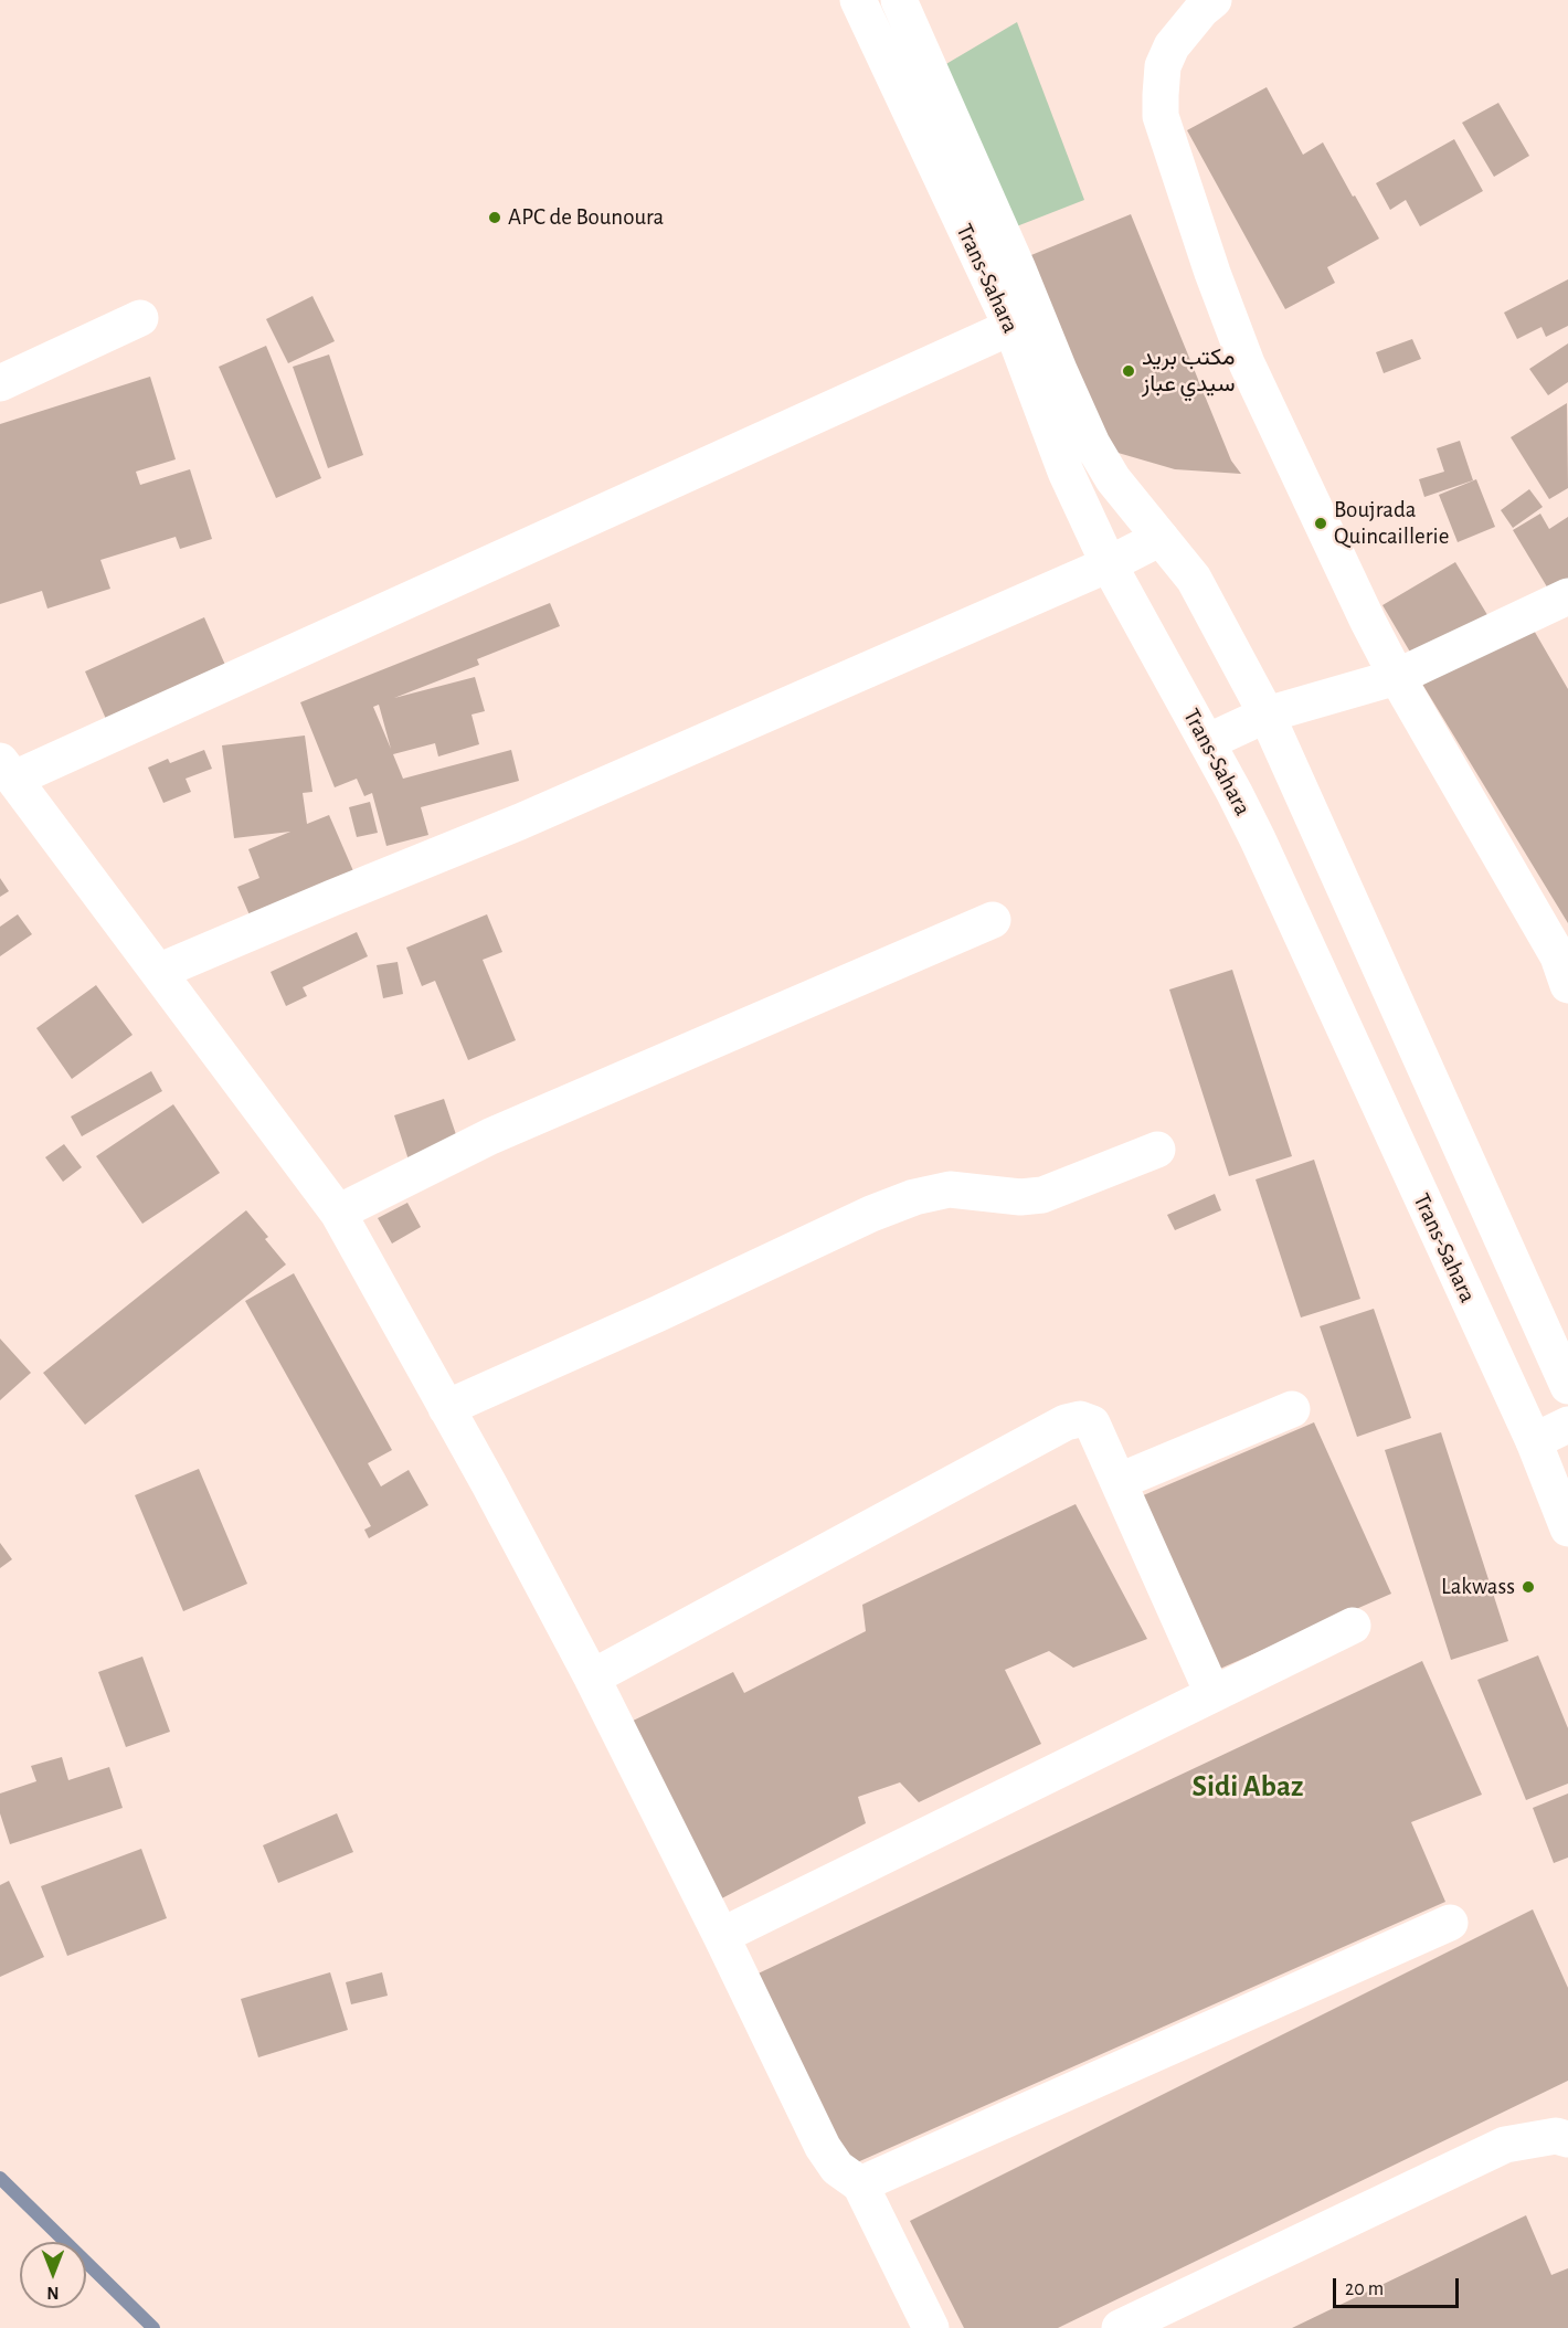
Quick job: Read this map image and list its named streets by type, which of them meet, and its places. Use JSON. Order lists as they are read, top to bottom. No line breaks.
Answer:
{"streets":{"main road":["Trans-Sahara"]},"districts":["Sidi Abaz"],"places":["APC de Bounoura","مكتب بريد سيدي عباز","Boujrada Quincaillerie","Lakwass"],"scale_bar":"20 m","north":"bottom"}
